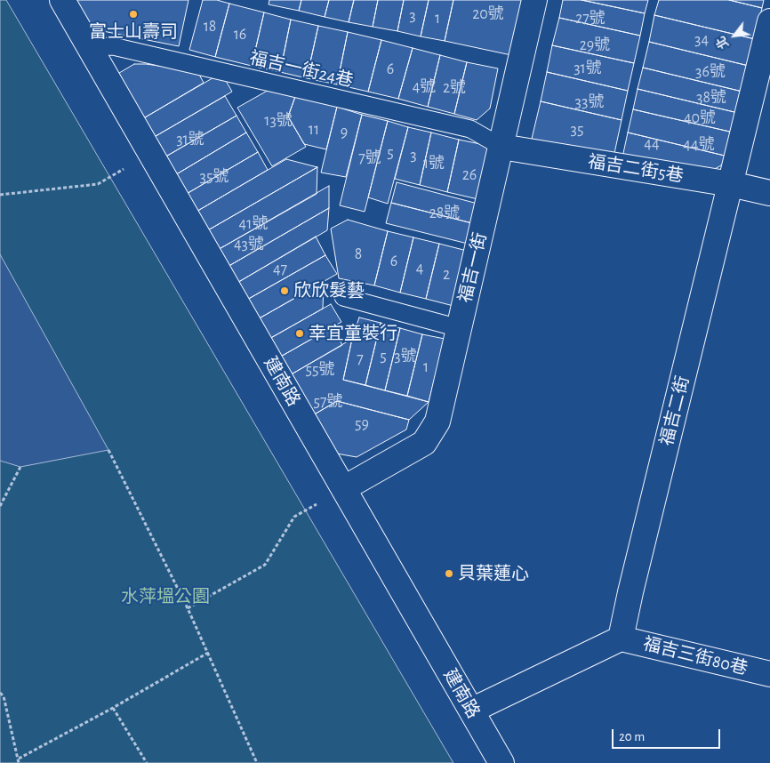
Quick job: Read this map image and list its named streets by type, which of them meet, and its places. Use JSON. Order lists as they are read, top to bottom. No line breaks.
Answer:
{"streets":{"street":["福吉二街5巷","福吉一街","建南路","福吉二街","福吉三街80巷"],"lane":["福吉一街24巷"]},"crossings":[["福吉一街24巷","福吉二街5巷"],["福吉一街24巷","福吉一街"],["福吉一街24巷","建南路"],["福吉二街5巷","福吉一街"],["福吉二街5巷","福吉二街"],["福吉一街","建南路"],["福吉二街","福吉三街80巷"]],"parks":["水萍塭公園"],"places":["富士山壽司","欣欣髮藝","幸宜童裝行","貝葉蓮心"],"house_numbers":["20號","3","1","27號","18","16","34","29號","31號","6","36號","4號","2號","38號","33號","40號","13號","11","35","9","31號","44","44號","5","3","7號","1號","26","35號","28號","41號","43號","8","6","4","47","2","5","3號","7","1","55號","57號","59"],"scale_bar":"20 m","north":"bottom left"}
